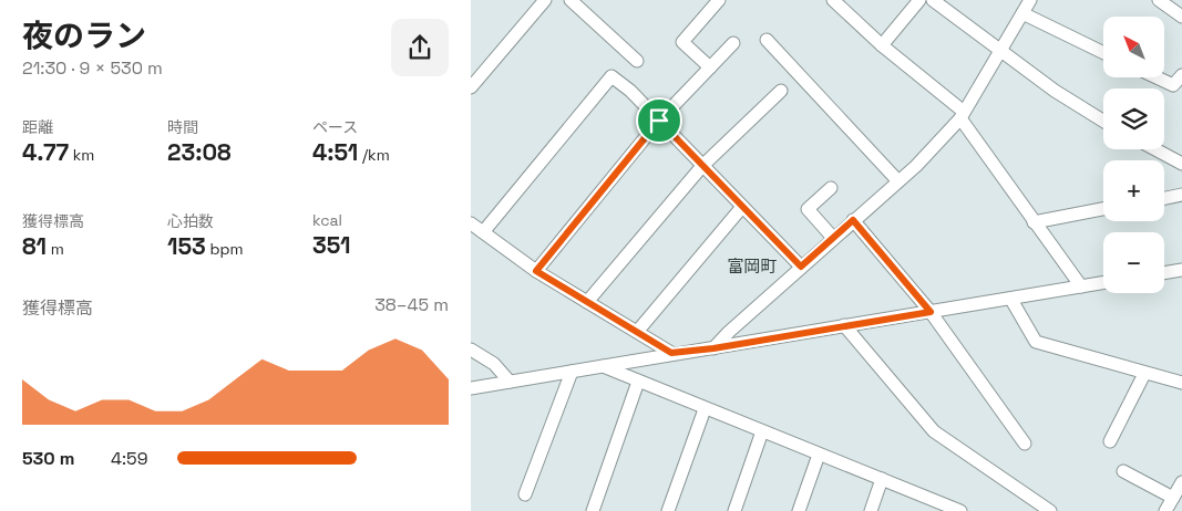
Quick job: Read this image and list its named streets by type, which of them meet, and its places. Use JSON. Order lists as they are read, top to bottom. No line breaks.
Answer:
{"districts":["富岡町"],"north":"top left","page":{"heading":["夜のラン","21:30 · 9 × 530 m"],"map_buttons":["+","−"],"stats":[["距離","4.77 km"],["時間","23:08"],["ペース","4:51 /km"],["獲得標高","81 m"],["心拍数","153 bpm"],["kcal","351"]],"chart":["獲得標高","38–45 m"],"list":[{"name":"530 m","note":"4:59"}]}}
